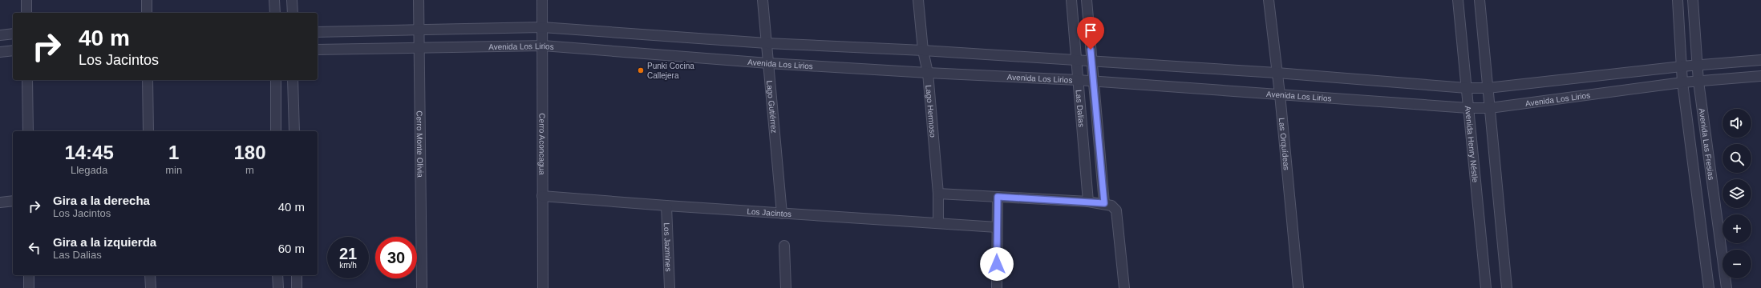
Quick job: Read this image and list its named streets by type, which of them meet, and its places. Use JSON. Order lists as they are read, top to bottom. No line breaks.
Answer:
{"streets":{"street":["Avenida Los Lirios","Lago Gutiérrez","Las Dalias","Lago Hermoso","Cerro Monte Olivia","Cerro Aconcagua","Las Orquídeas","Avenida Henry Néstle","Avenida Las Fresias","Los Jacintos","Los Jazmines"]},"crossings":[["Avenida Los Lirios","Lago Gutiérrez"],["Avenida Los Lirios","Las Dalias"],["Avenida Los Lirios","Lago Hermoso"],["Avenida Los Lirios","Cerro Monte Olivia"],["Avenida Los Lirios","Cerro Aconcagua"],["Avenida Los Lirios","Las Orquídeas"],["Avenida Los Lirios","Avenida Henry Néstle"],["Avenida Los Lirios","Avenida Las Fresias"],["Lago Gutiérrez","Los Jacintos"],["Lago Hermoso","Los Jacintos"],["Cerro Aconcagua","Los Jacintos"],["Los Jacintos","Los Jazmines"]],"places":["Punki Cocina Callejera"],"page":{"turn":["40 m","Los Jacintos"],"map_buttons":["+","−"],"eta":["14:45","Llegada","1","min","180","m"],"list":[{"name":"Gira a la derecha","note":"Los Jacintos","value":"40 m"},{"name":"Gira a la izquierda","note":"Las Dalias","value":"60 m"}],"speed":"21 km/h","limit":"30"}}
